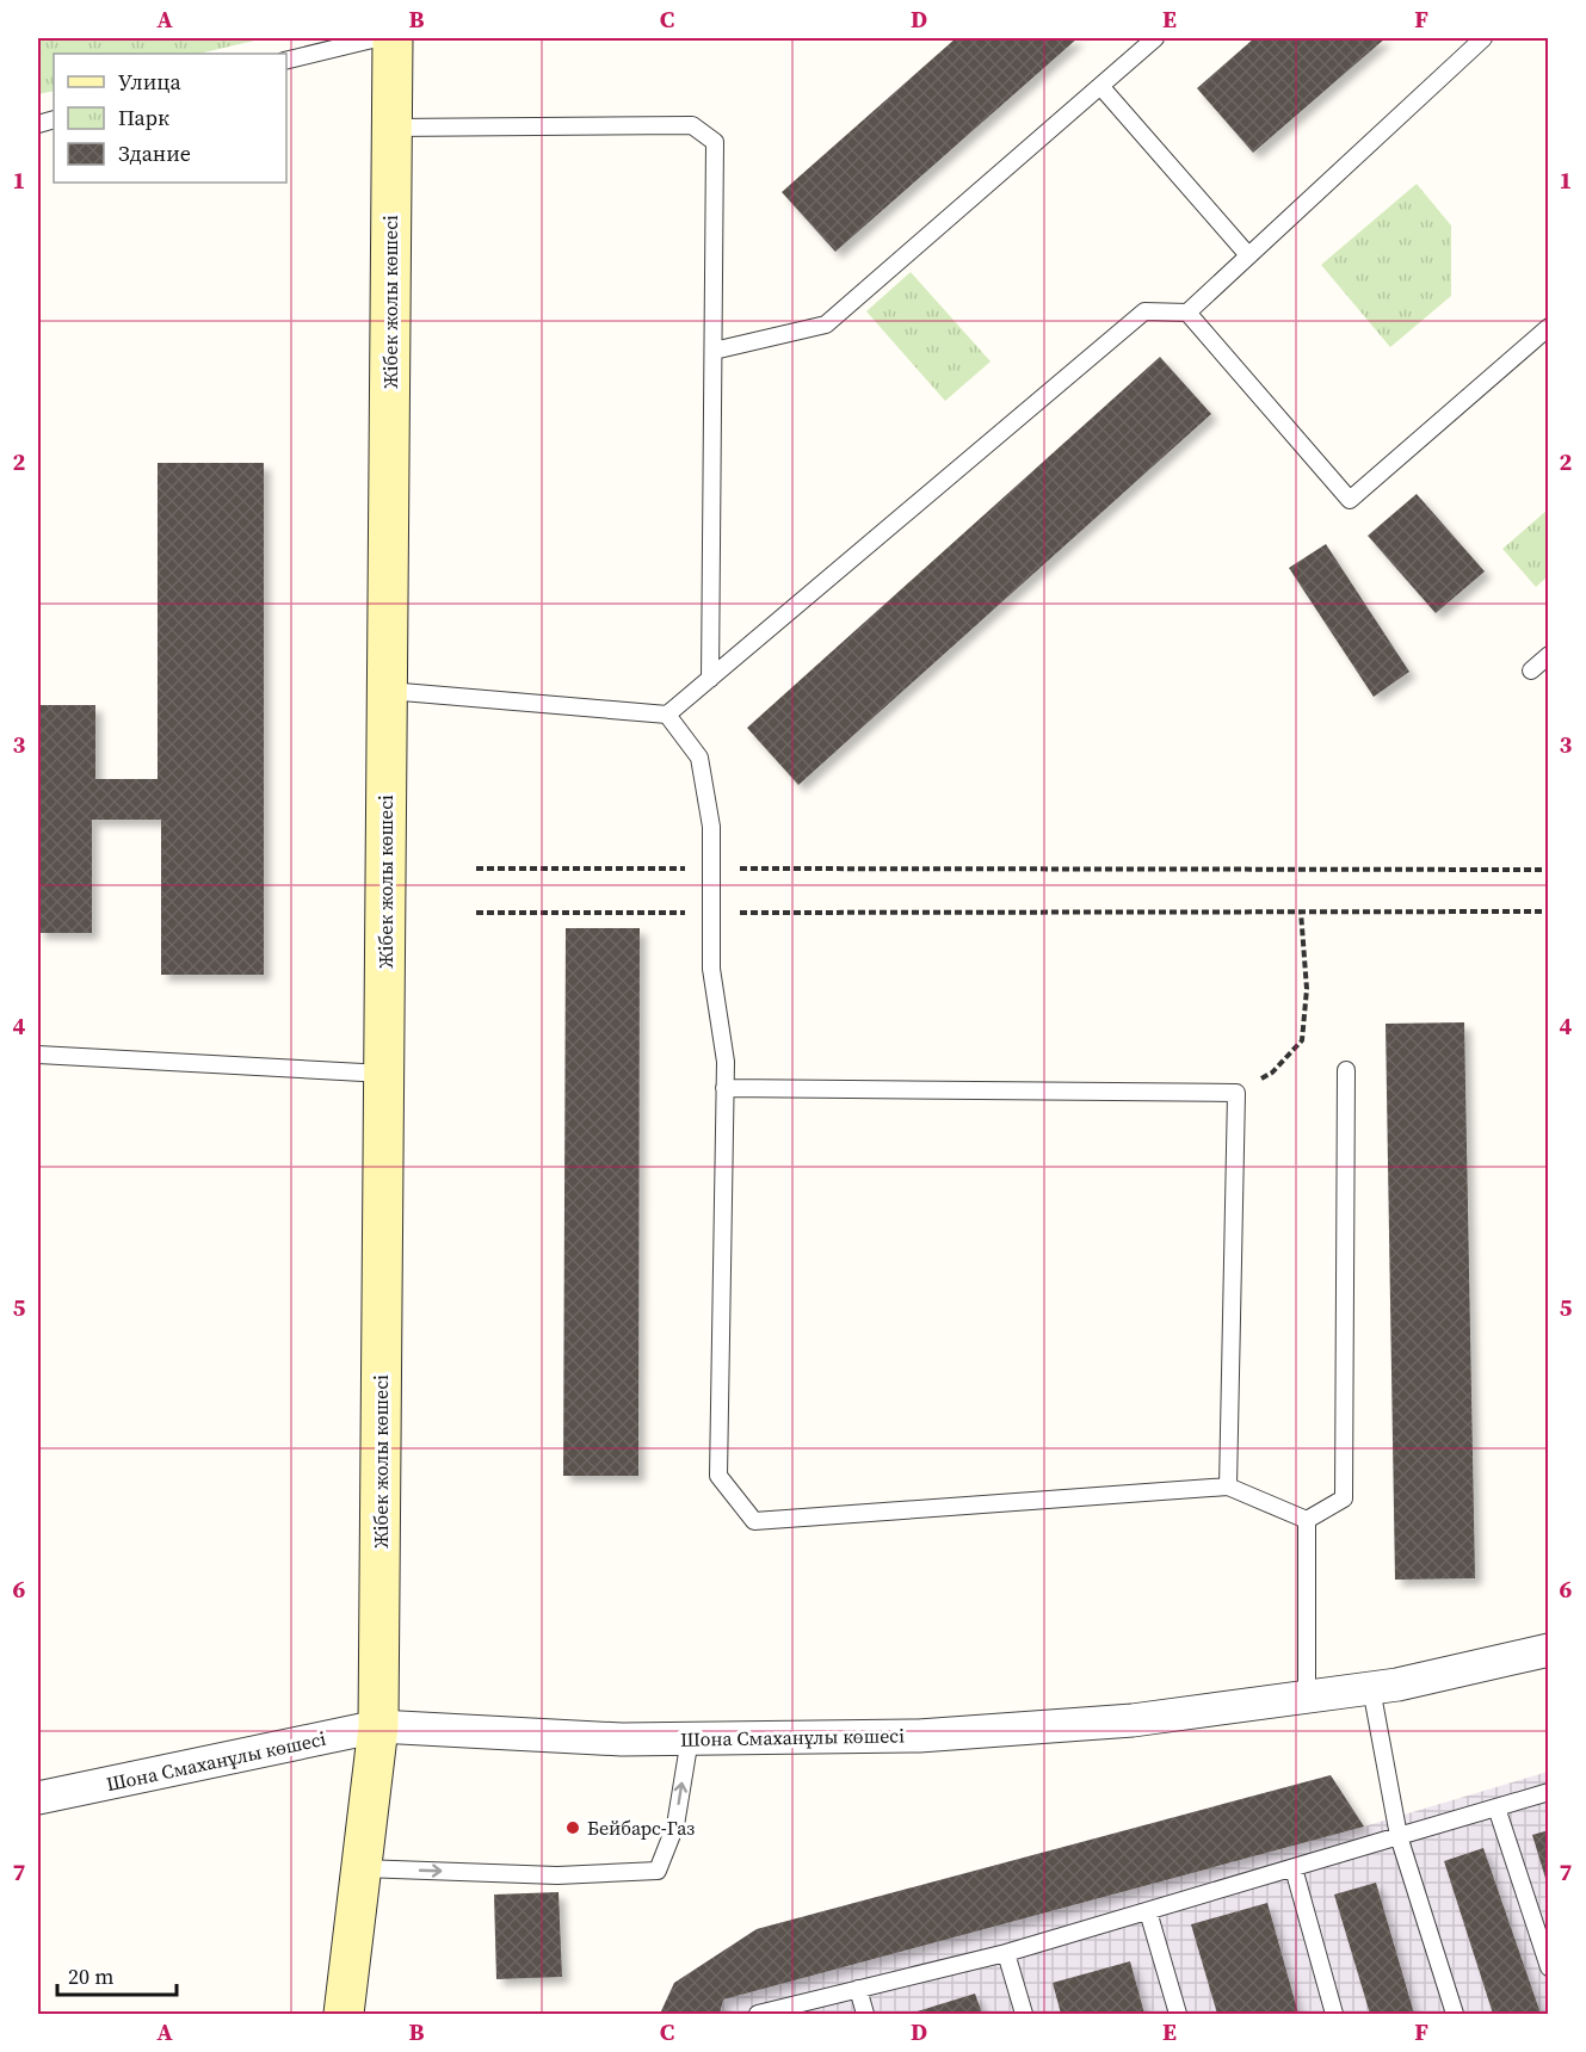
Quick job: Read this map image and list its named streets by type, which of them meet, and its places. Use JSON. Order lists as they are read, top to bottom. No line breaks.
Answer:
{"streets":{"main road":["Жібек жолы көшесі"],"street":["Шона Смаханұлы көшесі"]},"crossings":[["Жібек жолы көшесі","Шона Смаханұлы көшесі"]],"places":["Бейбарс-Газ"],"legend":["Улица","Парк","Здание"],"scale_bar":"20 m","grid":{"columns":["A","B","C","D","E","F"],"rows":["1","2","3","4","5","6","7"]}}
